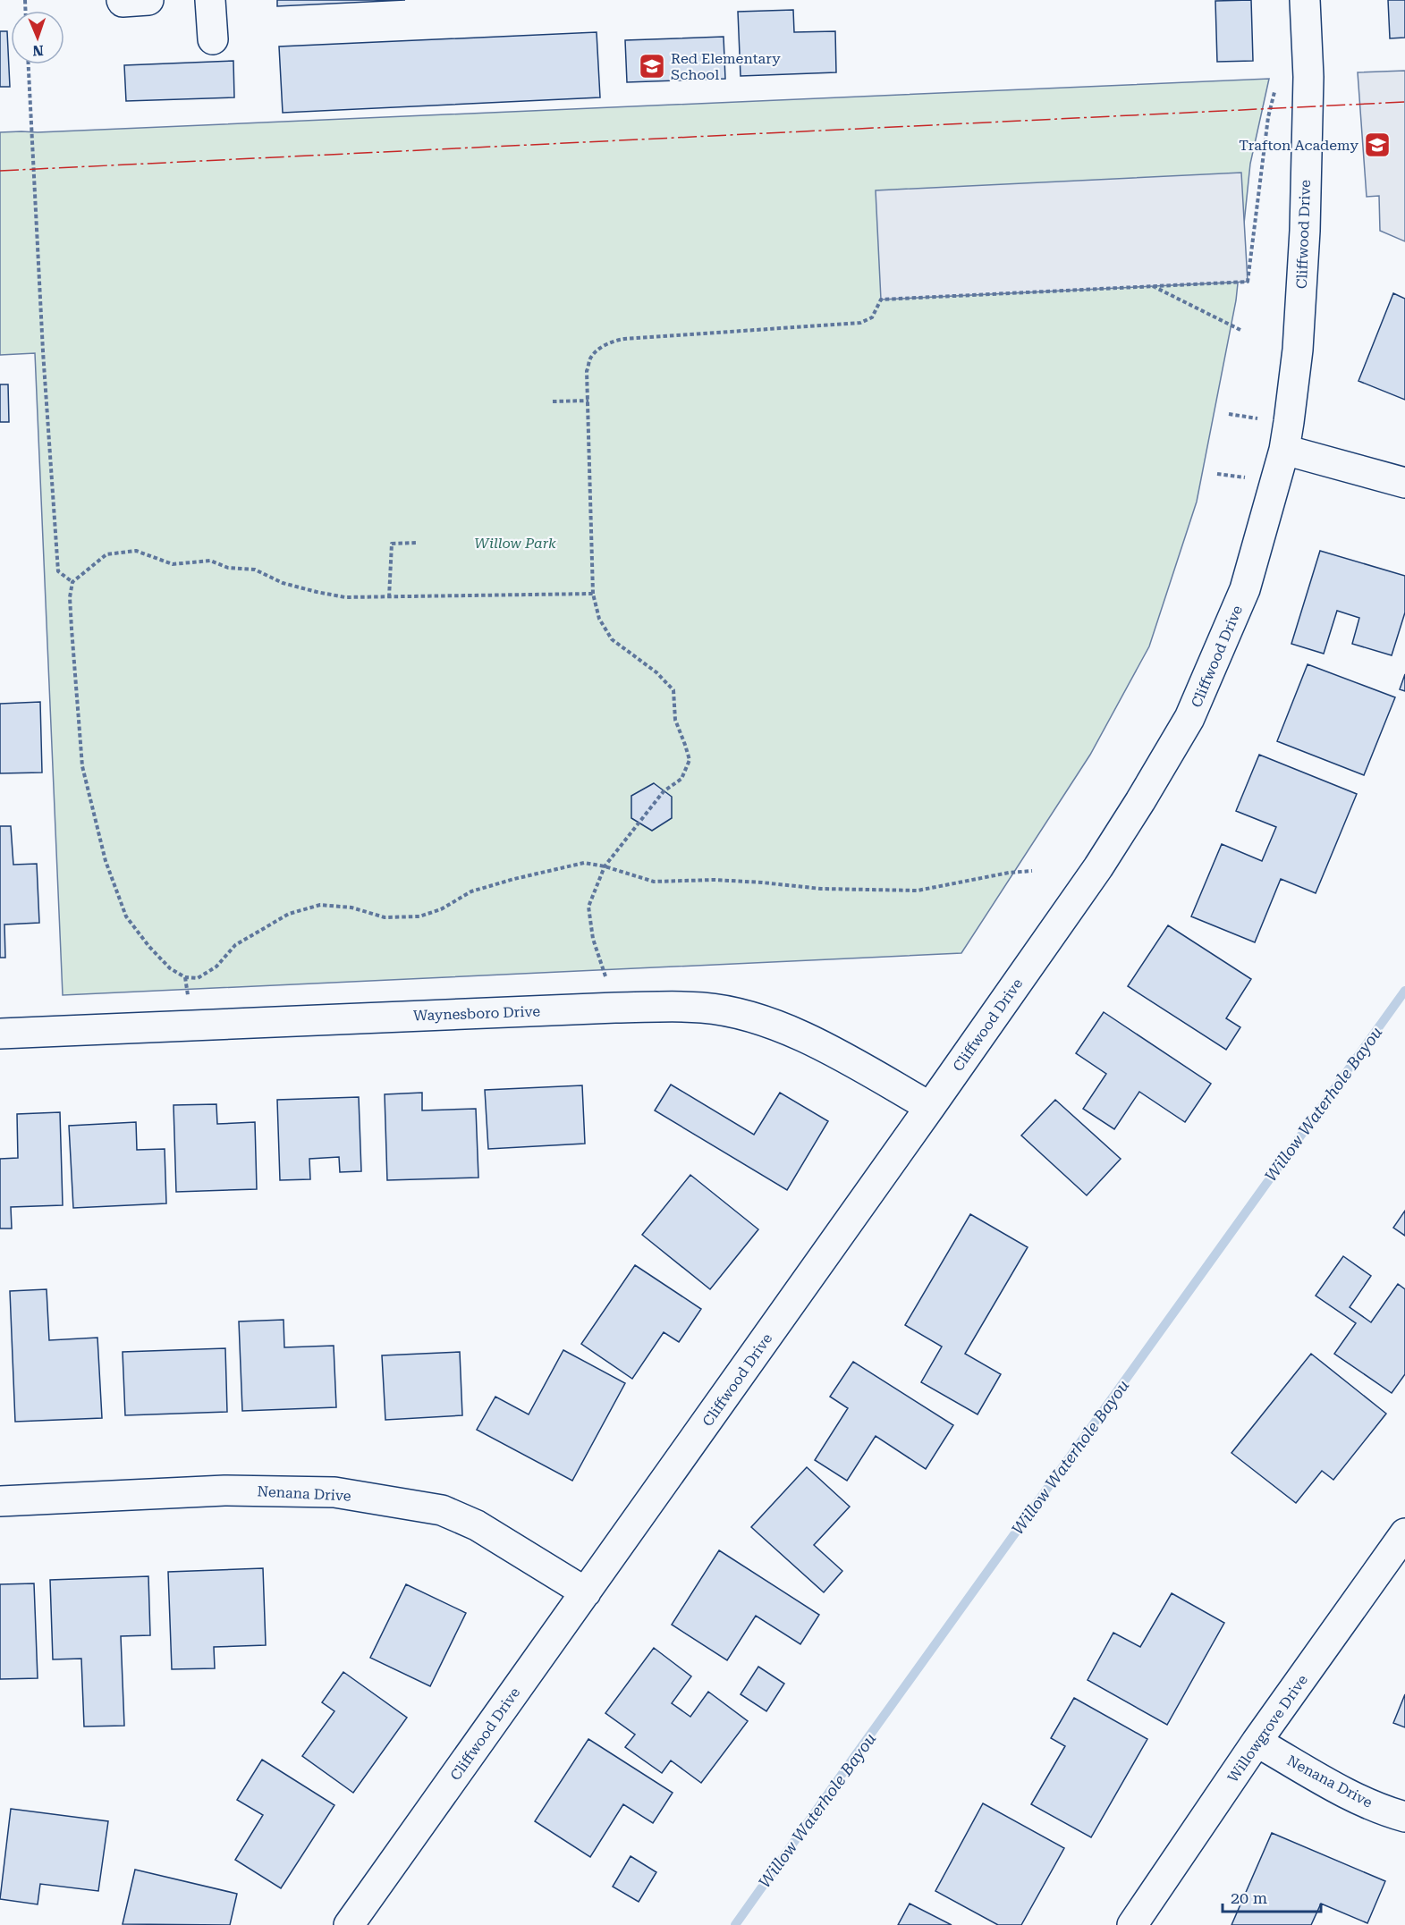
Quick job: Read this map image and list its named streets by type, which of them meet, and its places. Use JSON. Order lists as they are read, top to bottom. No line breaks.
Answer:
{"streets":{"street":["Cliffwood Drive","Waynesboro Drive","Nenana Drive","Willowgrove Drive"]},"crossings":[["Cliffwood Drive","Waynesboro Drive"],["Cliffwood Drive","Nenana Drive"],["Nenana Drive","Willowgrove Drive"]],"water":["Willow Waterhole Bayou"],"parks":["Willow Park"],"places":{"school or university":["Red Elementary School","Trafton Academy"]},"scale_bar":"20 m","north":"bottom"}
